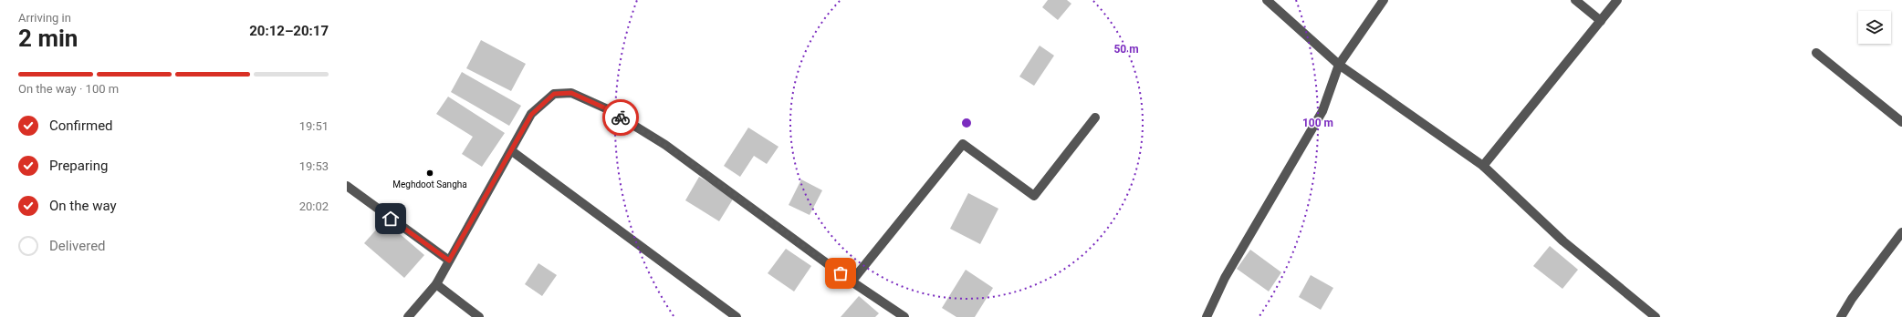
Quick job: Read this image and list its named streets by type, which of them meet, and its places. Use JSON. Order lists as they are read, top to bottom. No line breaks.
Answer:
{"places":["Meghdoot Sangha"],"page":{"heading":["2 min","Arriving in","20:12–20:17"],"bar":"On the way · 100 m","list":[["Confirmed","19:51"],["Preparing","19:53"],["On the way","20:02"],"Delivered"]},"rings":["50 m","100 m"]}
